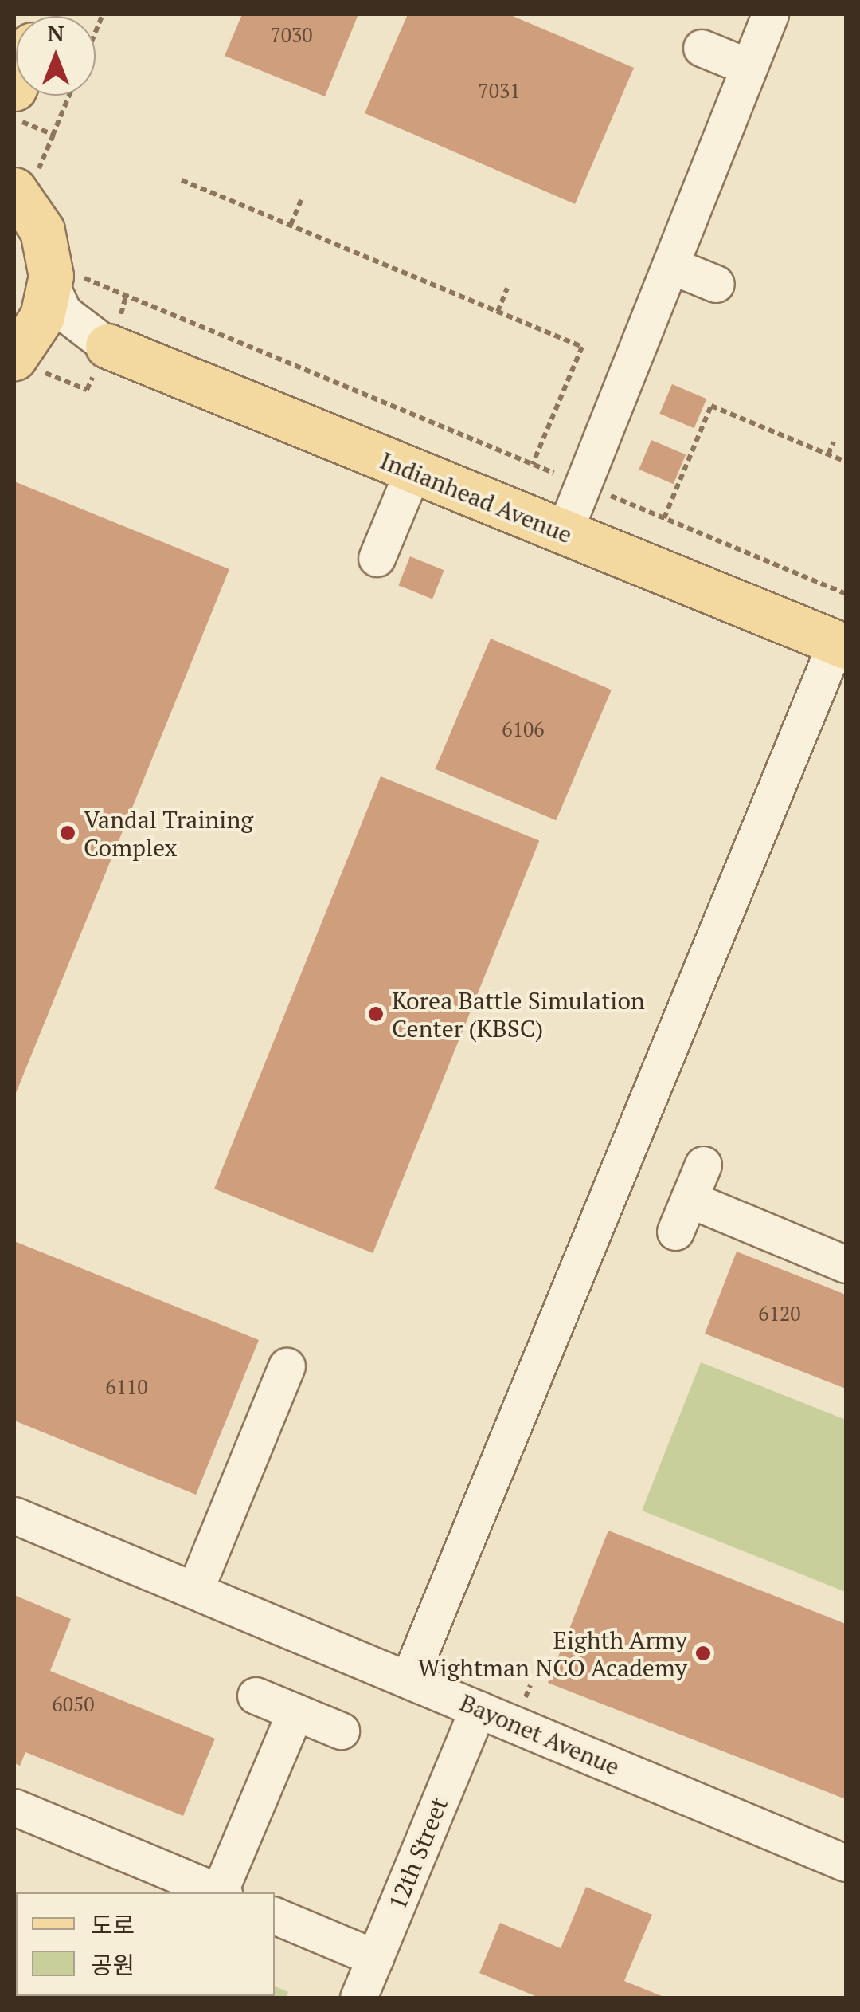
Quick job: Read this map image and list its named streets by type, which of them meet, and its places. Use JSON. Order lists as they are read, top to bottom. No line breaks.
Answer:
{"streets":{"main road":["Indianhead Avenue"],"street":["Bayonet Avenue","12th Street"]},"crossings":[["Bayonet Avenue","12th Street"]],"places":["Vandal Training Complex","Korea Battle Simulation Center (KBSC)","Eighth Army Wightman NCO Academy"],"house_numbers":["7030","7031","6106","6120","6110","6050"],"legend":["도로","공원"],"north":"top"}
